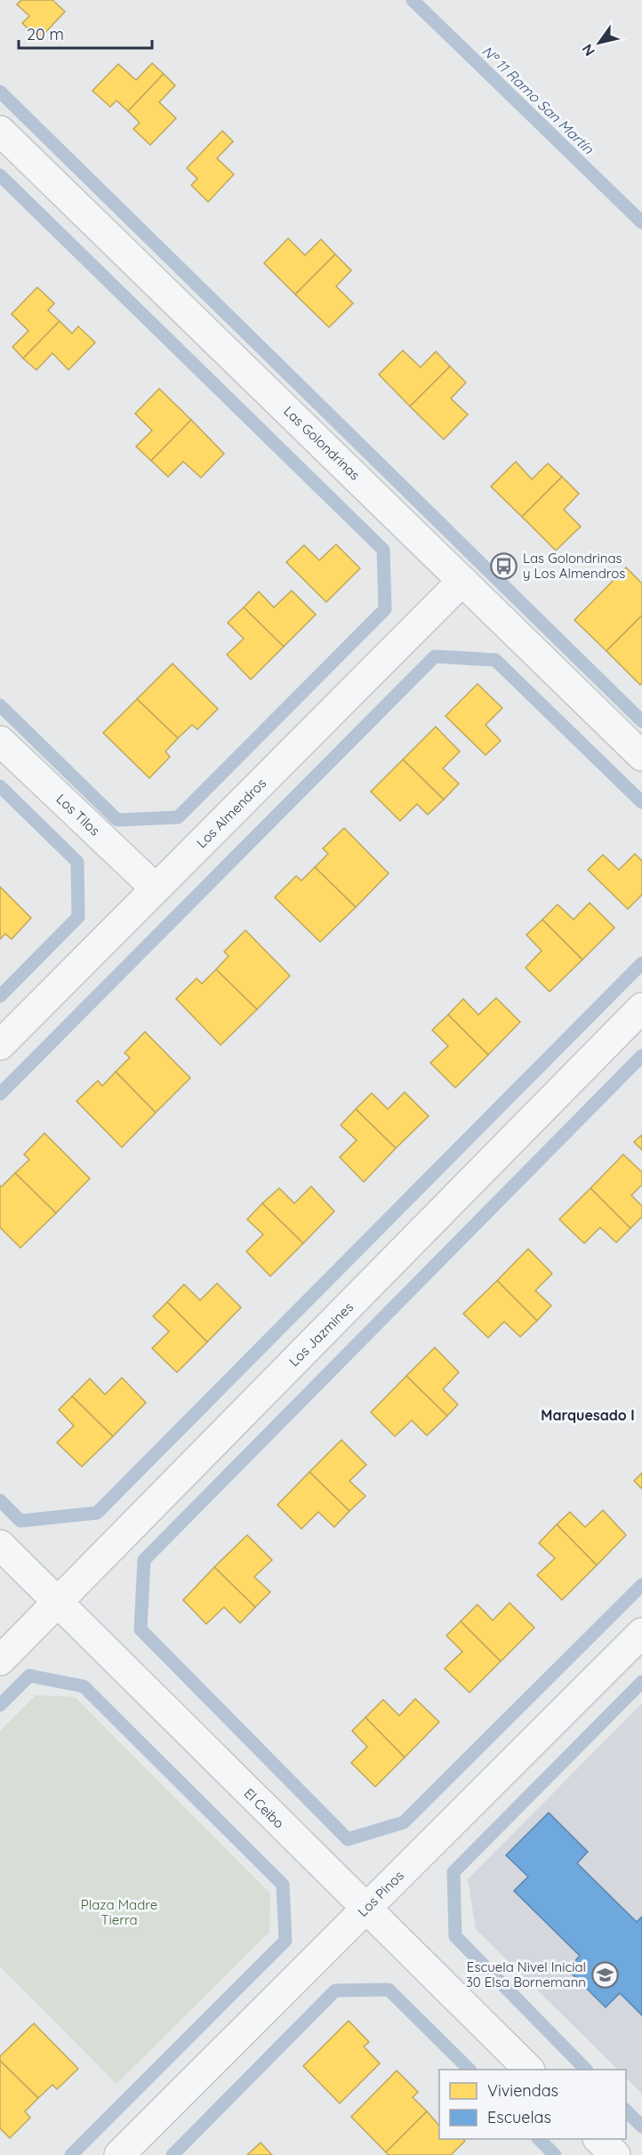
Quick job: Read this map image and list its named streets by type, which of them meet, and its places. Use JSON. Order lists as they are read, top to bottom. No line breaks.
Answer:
{"streets":{"street":["Las Golondrinas","Los Almendros","Los Tilos","Los Jazmines","El Ceibo","Los Pinos"]},"crossings":[["Las Golondrinas","Los Almendros"],["Los Almendros","Los Tilos"],["Los Jazmines","El Ceibo"],["El Ceibo","Los Pinos"]],"districts":["Marquesado I"],"water":["Nº 11 Ramo San Martín"],"parks":["Plaza Madre Tierra"],"places":{"bus stop":["Las Golondrinas y Los Almendros"],"school or university":["Escuela Nivel Inicial 30 Elsa Bornemann"]},"legend":["Viviendas","Escuelas"],"scale_bar":"20 m","north":"bottom left"}
